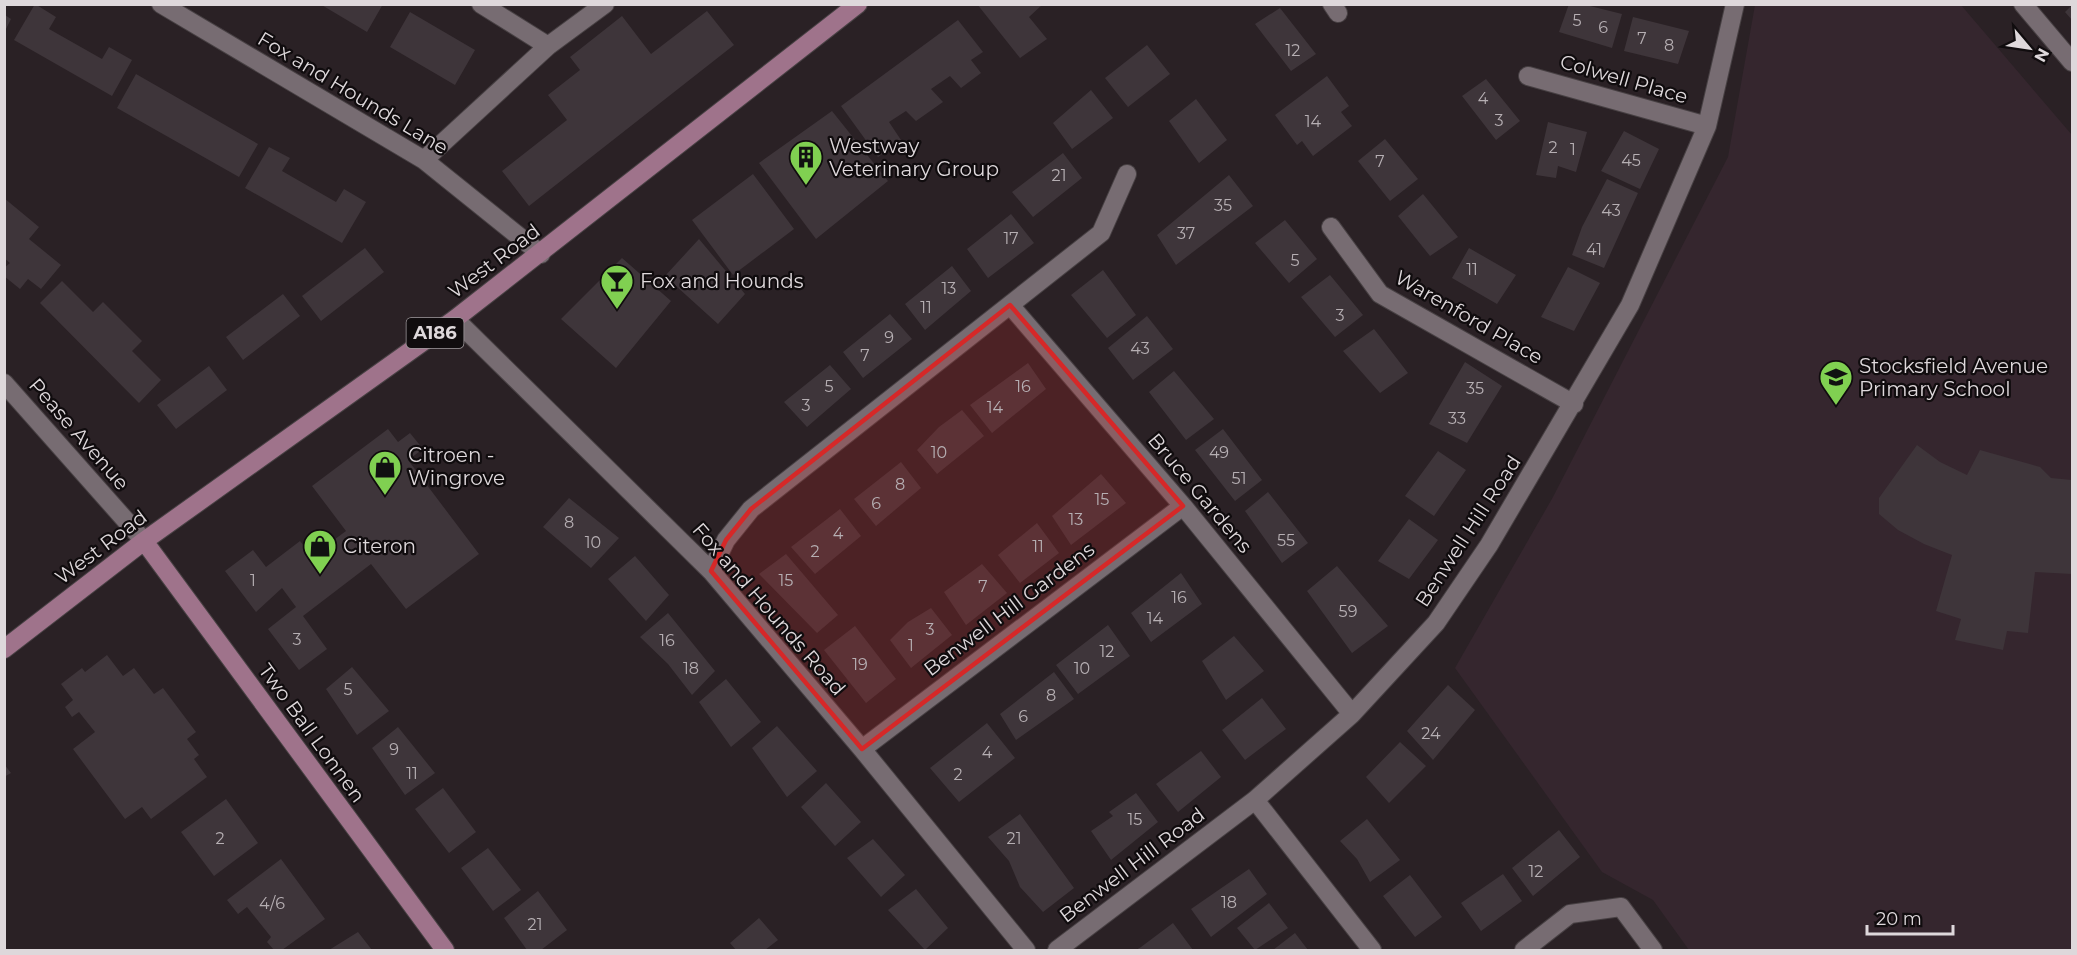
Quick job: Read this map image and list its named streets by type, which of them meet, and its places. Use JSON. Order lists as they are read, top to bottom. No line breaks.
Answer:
{"streets":{"main road":["West Road","A186","Two Ball Lonnen"],"street":["Colwell Place","Fox and Hounds Lane","Warenford Place","Pease Avenue","Bruce Gardens","Benwell Hill Road","Fox and Hounds Road","Benwell Hill Gardens"]},"crossings":[["Colwell Place","Benwell Hill Road"],["Fox and Hounds Lane","West Road"],["West Road","Pease Avenue"],["West Road","Fox and Hounds Road"],["West Road","Two Ball Lonnen"],["Warenford Place","Benwell Hill Road"],["Pease Avenue","Two Ball Lonnen"],["Bruce Gardens","Benwell Hill Road"],["Bruce Gardens","Benwell Hill Gardens"],["Fox and Hounds Road","Benwell Hill Gardens"]],"places":{"building":["Westway Veterinary Group"],"bar":["Fox and Hounds"],"school or university":["Stocksfield Avenue Primary School"],"shop":["Citroen - Wingrove","Citeron"]},"house_numbers":["5","6","7","8","12","4","3","14","2","1","45","7","21","35","43","37","17","41","5","11","13","11","3","9","43","7","5","16","35","3","14","33","10","49","51","8","15","6","13","8","4","55","10","11","2","1","15","7","16","59","14","3","3","16","1","12","19","18","10","5","8","6","24","9","4","11","2","15","2","21","12","18","4/6","21"],"scale_bar":"20 m","north":"bottom right"}
